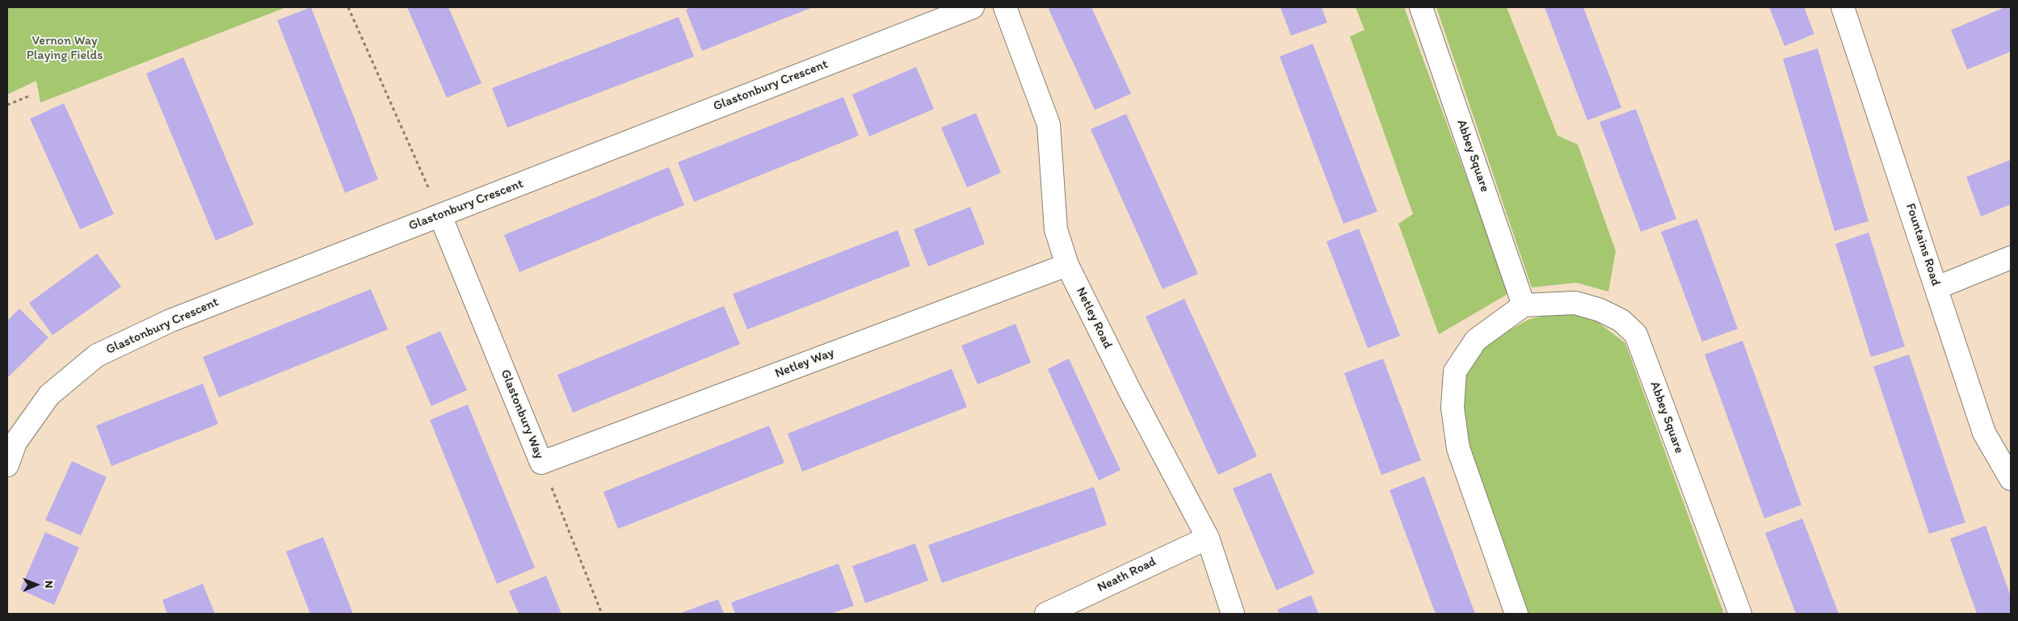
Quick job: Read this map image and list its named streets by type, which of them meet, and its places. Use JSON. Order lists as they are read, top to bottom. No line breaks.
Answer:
{"streets":{"street":["Glastonbury Crescent","Abbey Square","Fountains Road","Netley Road","Netley Way","Glastonbury Way","Neath Road"]},"crossings":[["Glastonbury Crescent","Glastonbury Way"],["Netley Road","Netley Way"],["Netley Road","Neath Road"],["Netley Way","Glastonbury Way"]],"parks":["Vernon Way Playing Fields"],"north":"right"}
